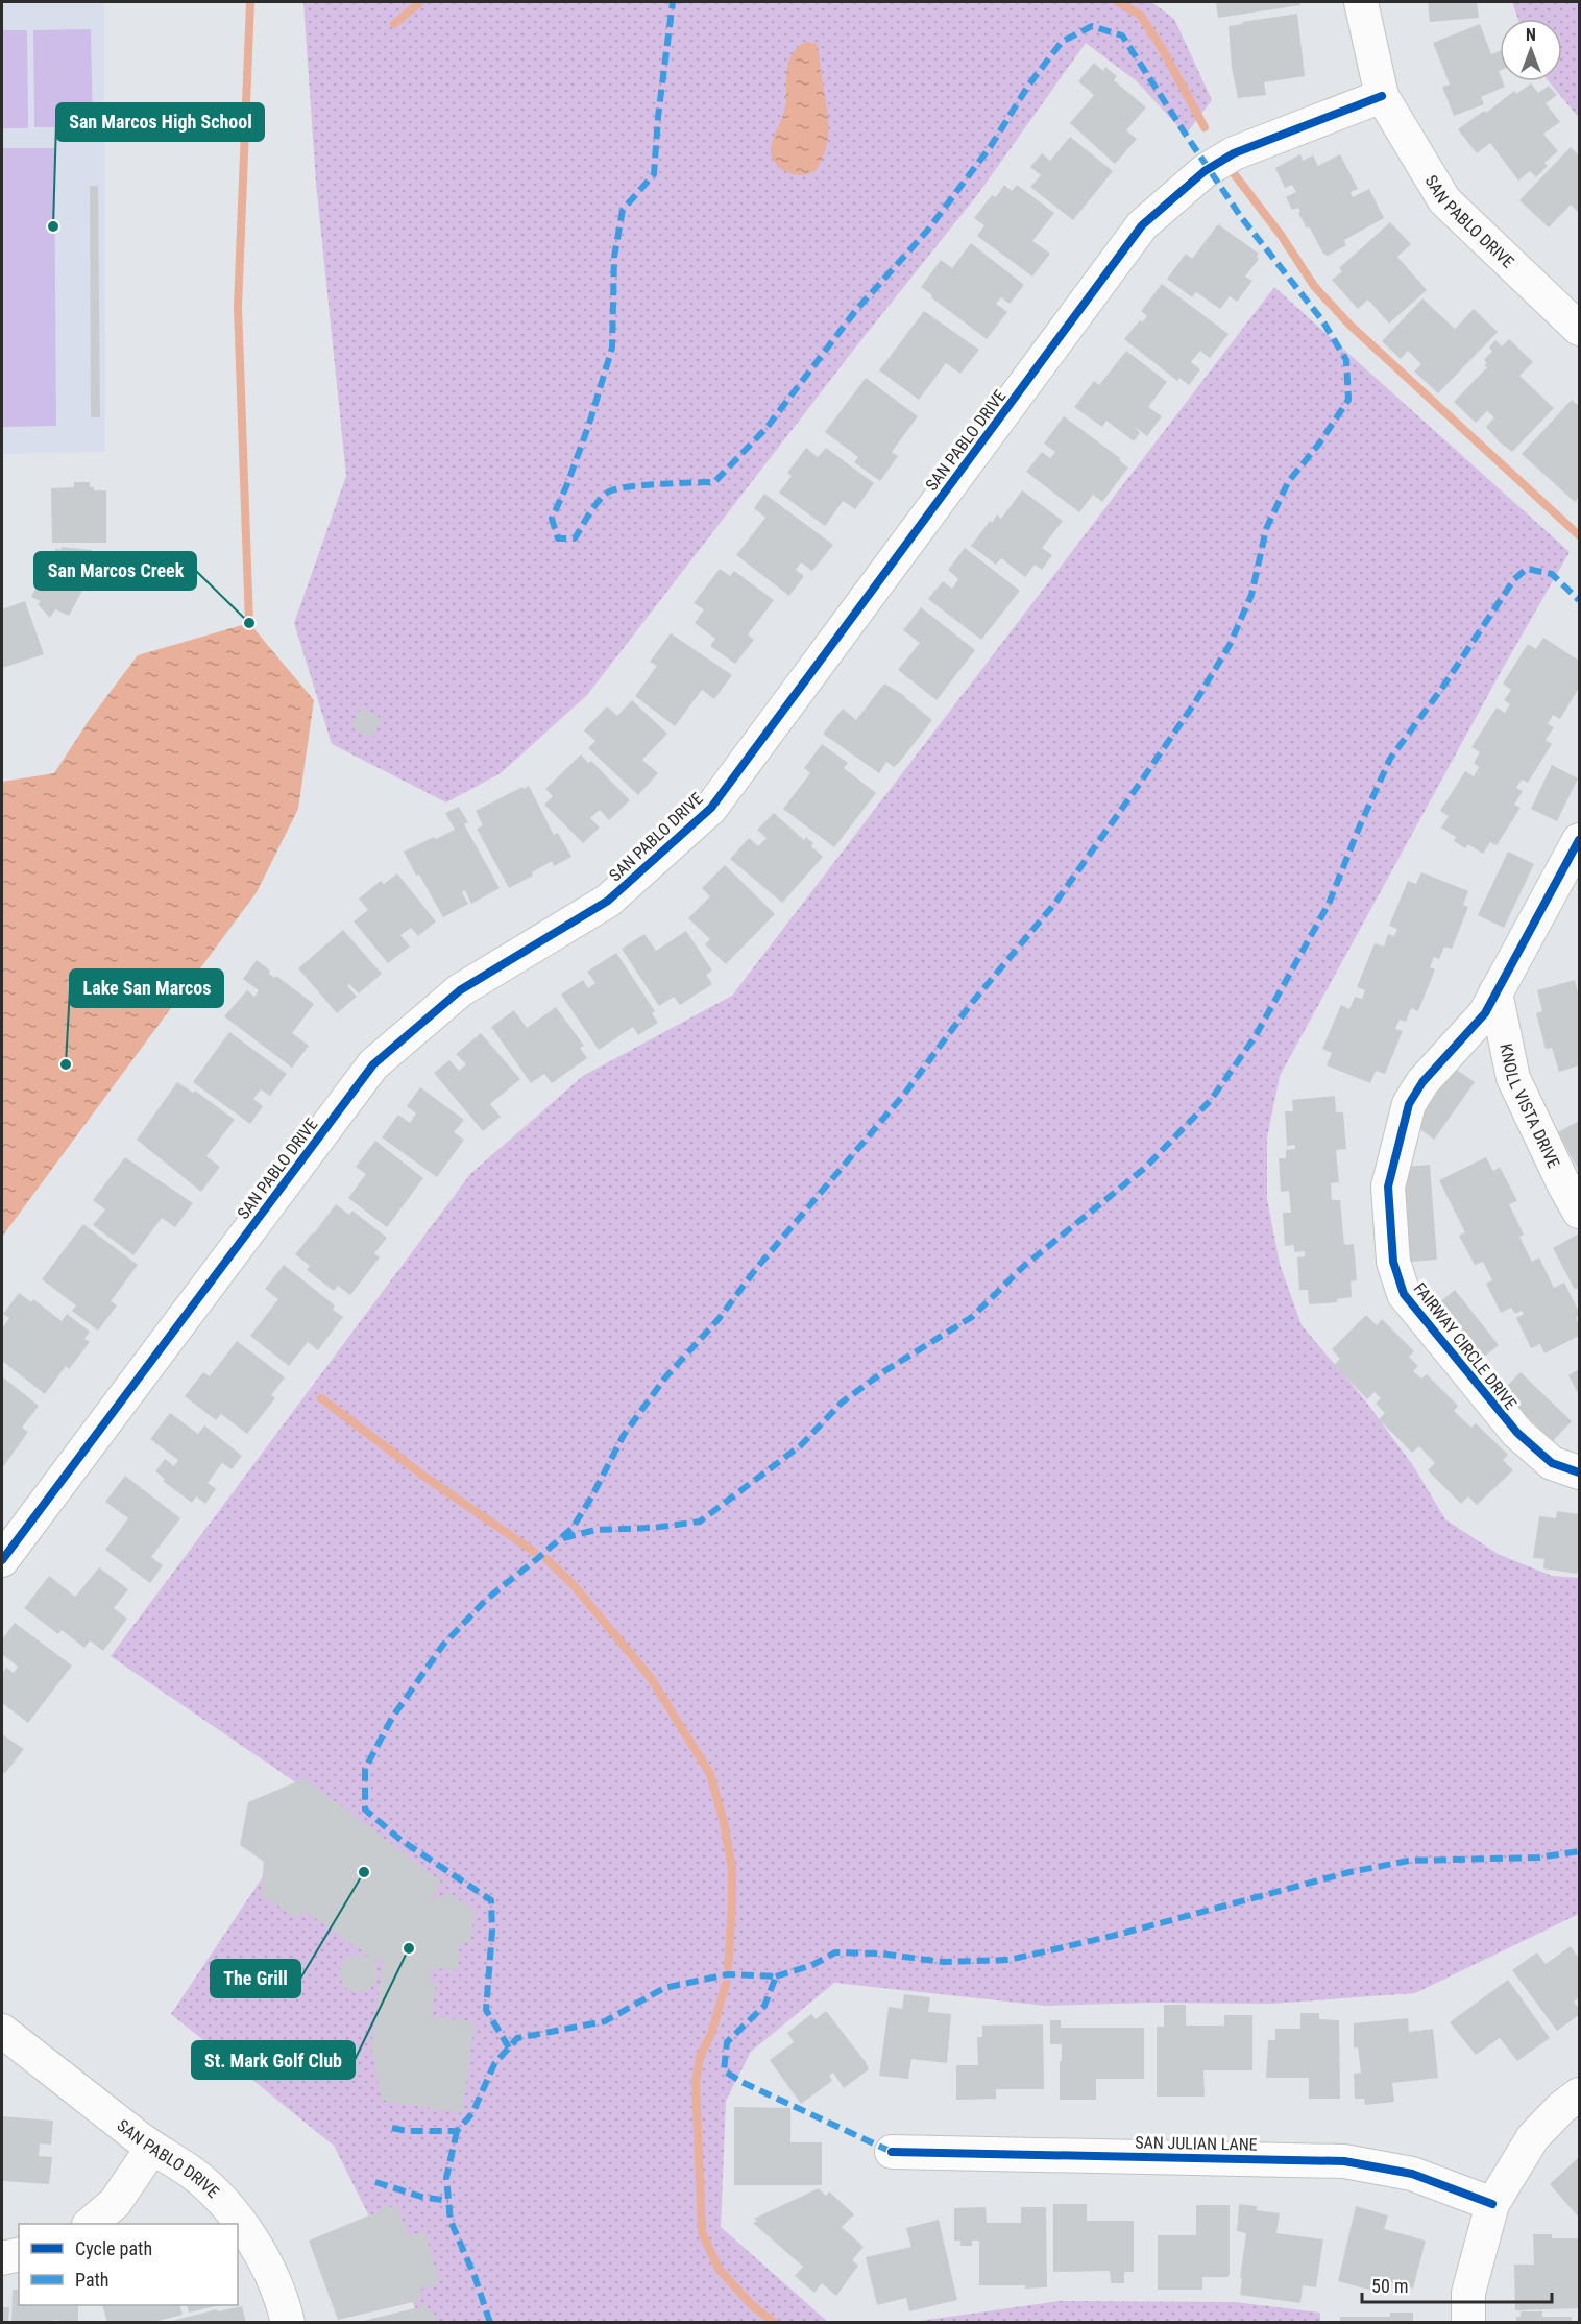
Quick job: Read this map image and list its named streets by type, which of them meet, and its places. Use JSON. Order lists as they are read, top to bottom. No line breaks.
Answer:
{"streets":{"street":["SAN PABLO DRIVE","KNOLL VISTA DRIVE","FAIRWAY CIRCLE DRIVE","SAN JULIAN LANE"]},"crossings":[["KNOLL VISTA DRIVE","FAIRWAY CIRCLE DRIVE"]],"places":["San Marcos High School","San Marcos Creek","Lake San Marcos","The Grill","St. Mark Golf Club"],"legend":["Cycle path","Path"],"scale_bar":"50 m","north":"top"}
